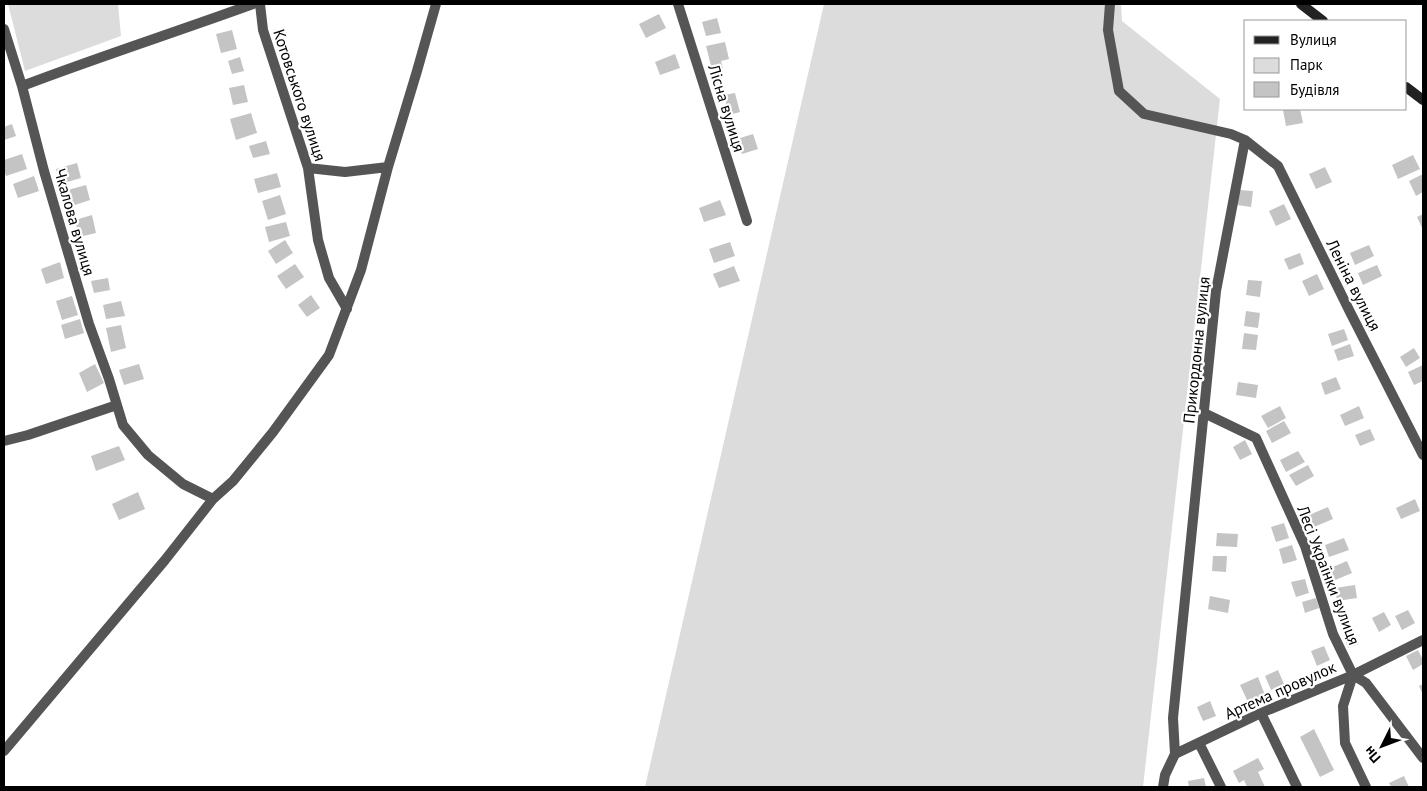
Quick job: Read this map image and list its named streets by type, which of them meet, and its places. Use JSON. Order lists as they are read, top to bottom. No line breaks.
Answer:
{"streets":{"street":["Котовського вулиця","Лісна вулиця","Чкалова вулиця","Леніна вулиця","Прикордонна вулиця","Лесі Українки вулиця","Артема провулок"]},"crossings":[["Леніна вулиця","Прикордонна вулиця"],["Прикордонна вулиця","Лесі Українки вулиця"],["Прикордонна вулиця","Артема провулок"],["Лесі Українки вулиця","Артема провулок"]],"legend":["Вулиця","Парк","Будівля"],"north":"bottom left"}
